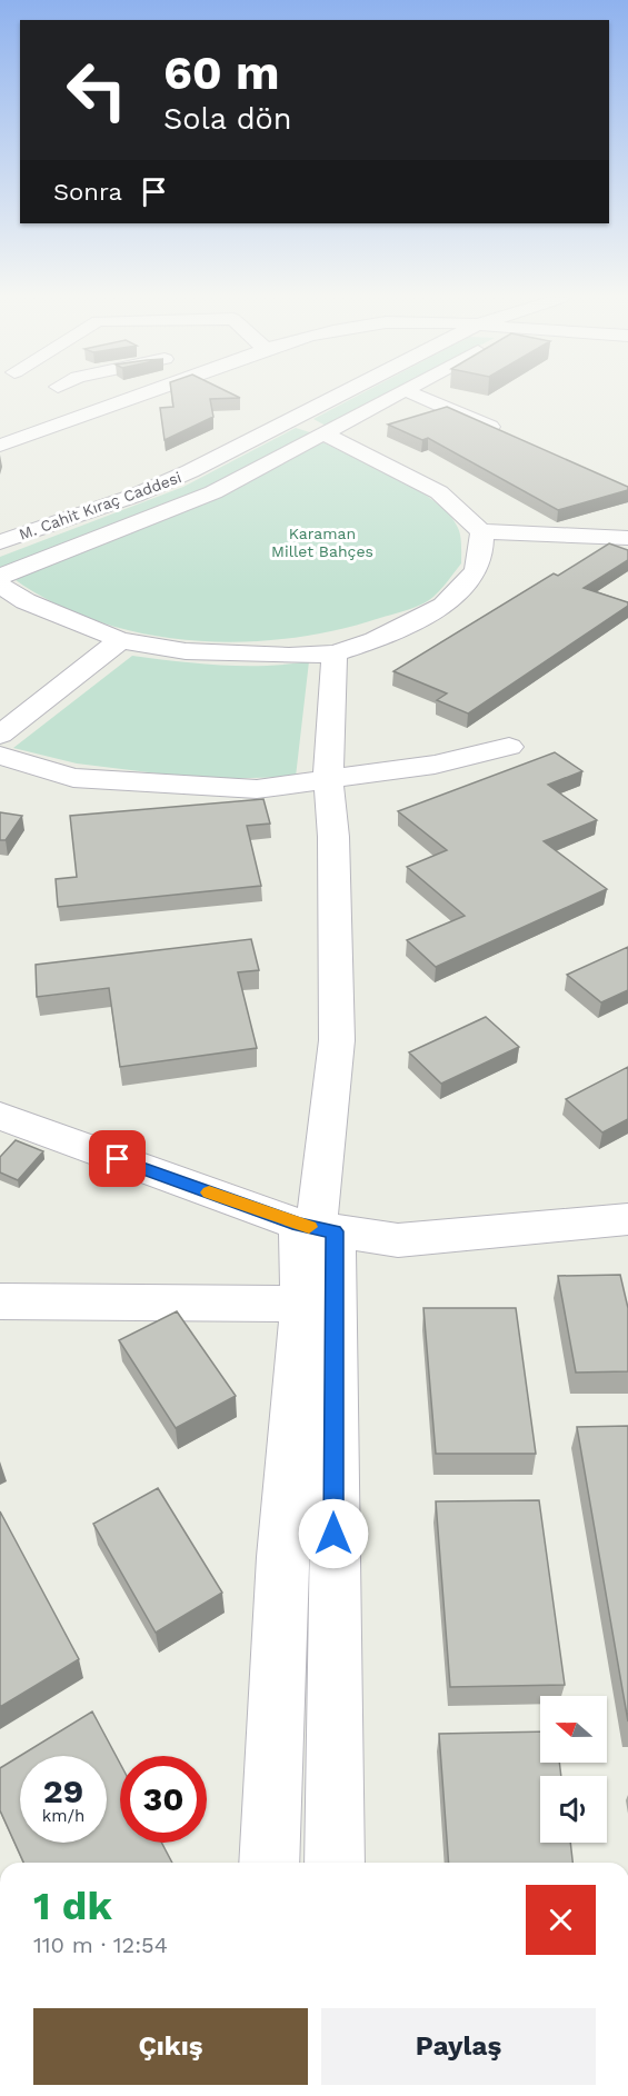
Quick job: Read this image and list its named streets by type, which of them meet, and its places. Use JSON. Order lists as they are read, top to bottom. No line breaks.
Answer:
{"streets":{"street":["M. Cahit Kıraç Caddesi"]},"parks":["Karaman Millet Bahçes"],"north":"left","page":{"turn":["60 m","Sola dön"],"then":"Sonra","speed":"29 km/h","limit":"30","heading":["1 dk","110 m · 12:54"],"buttons":["Çıkış","Paylaş"]}}
